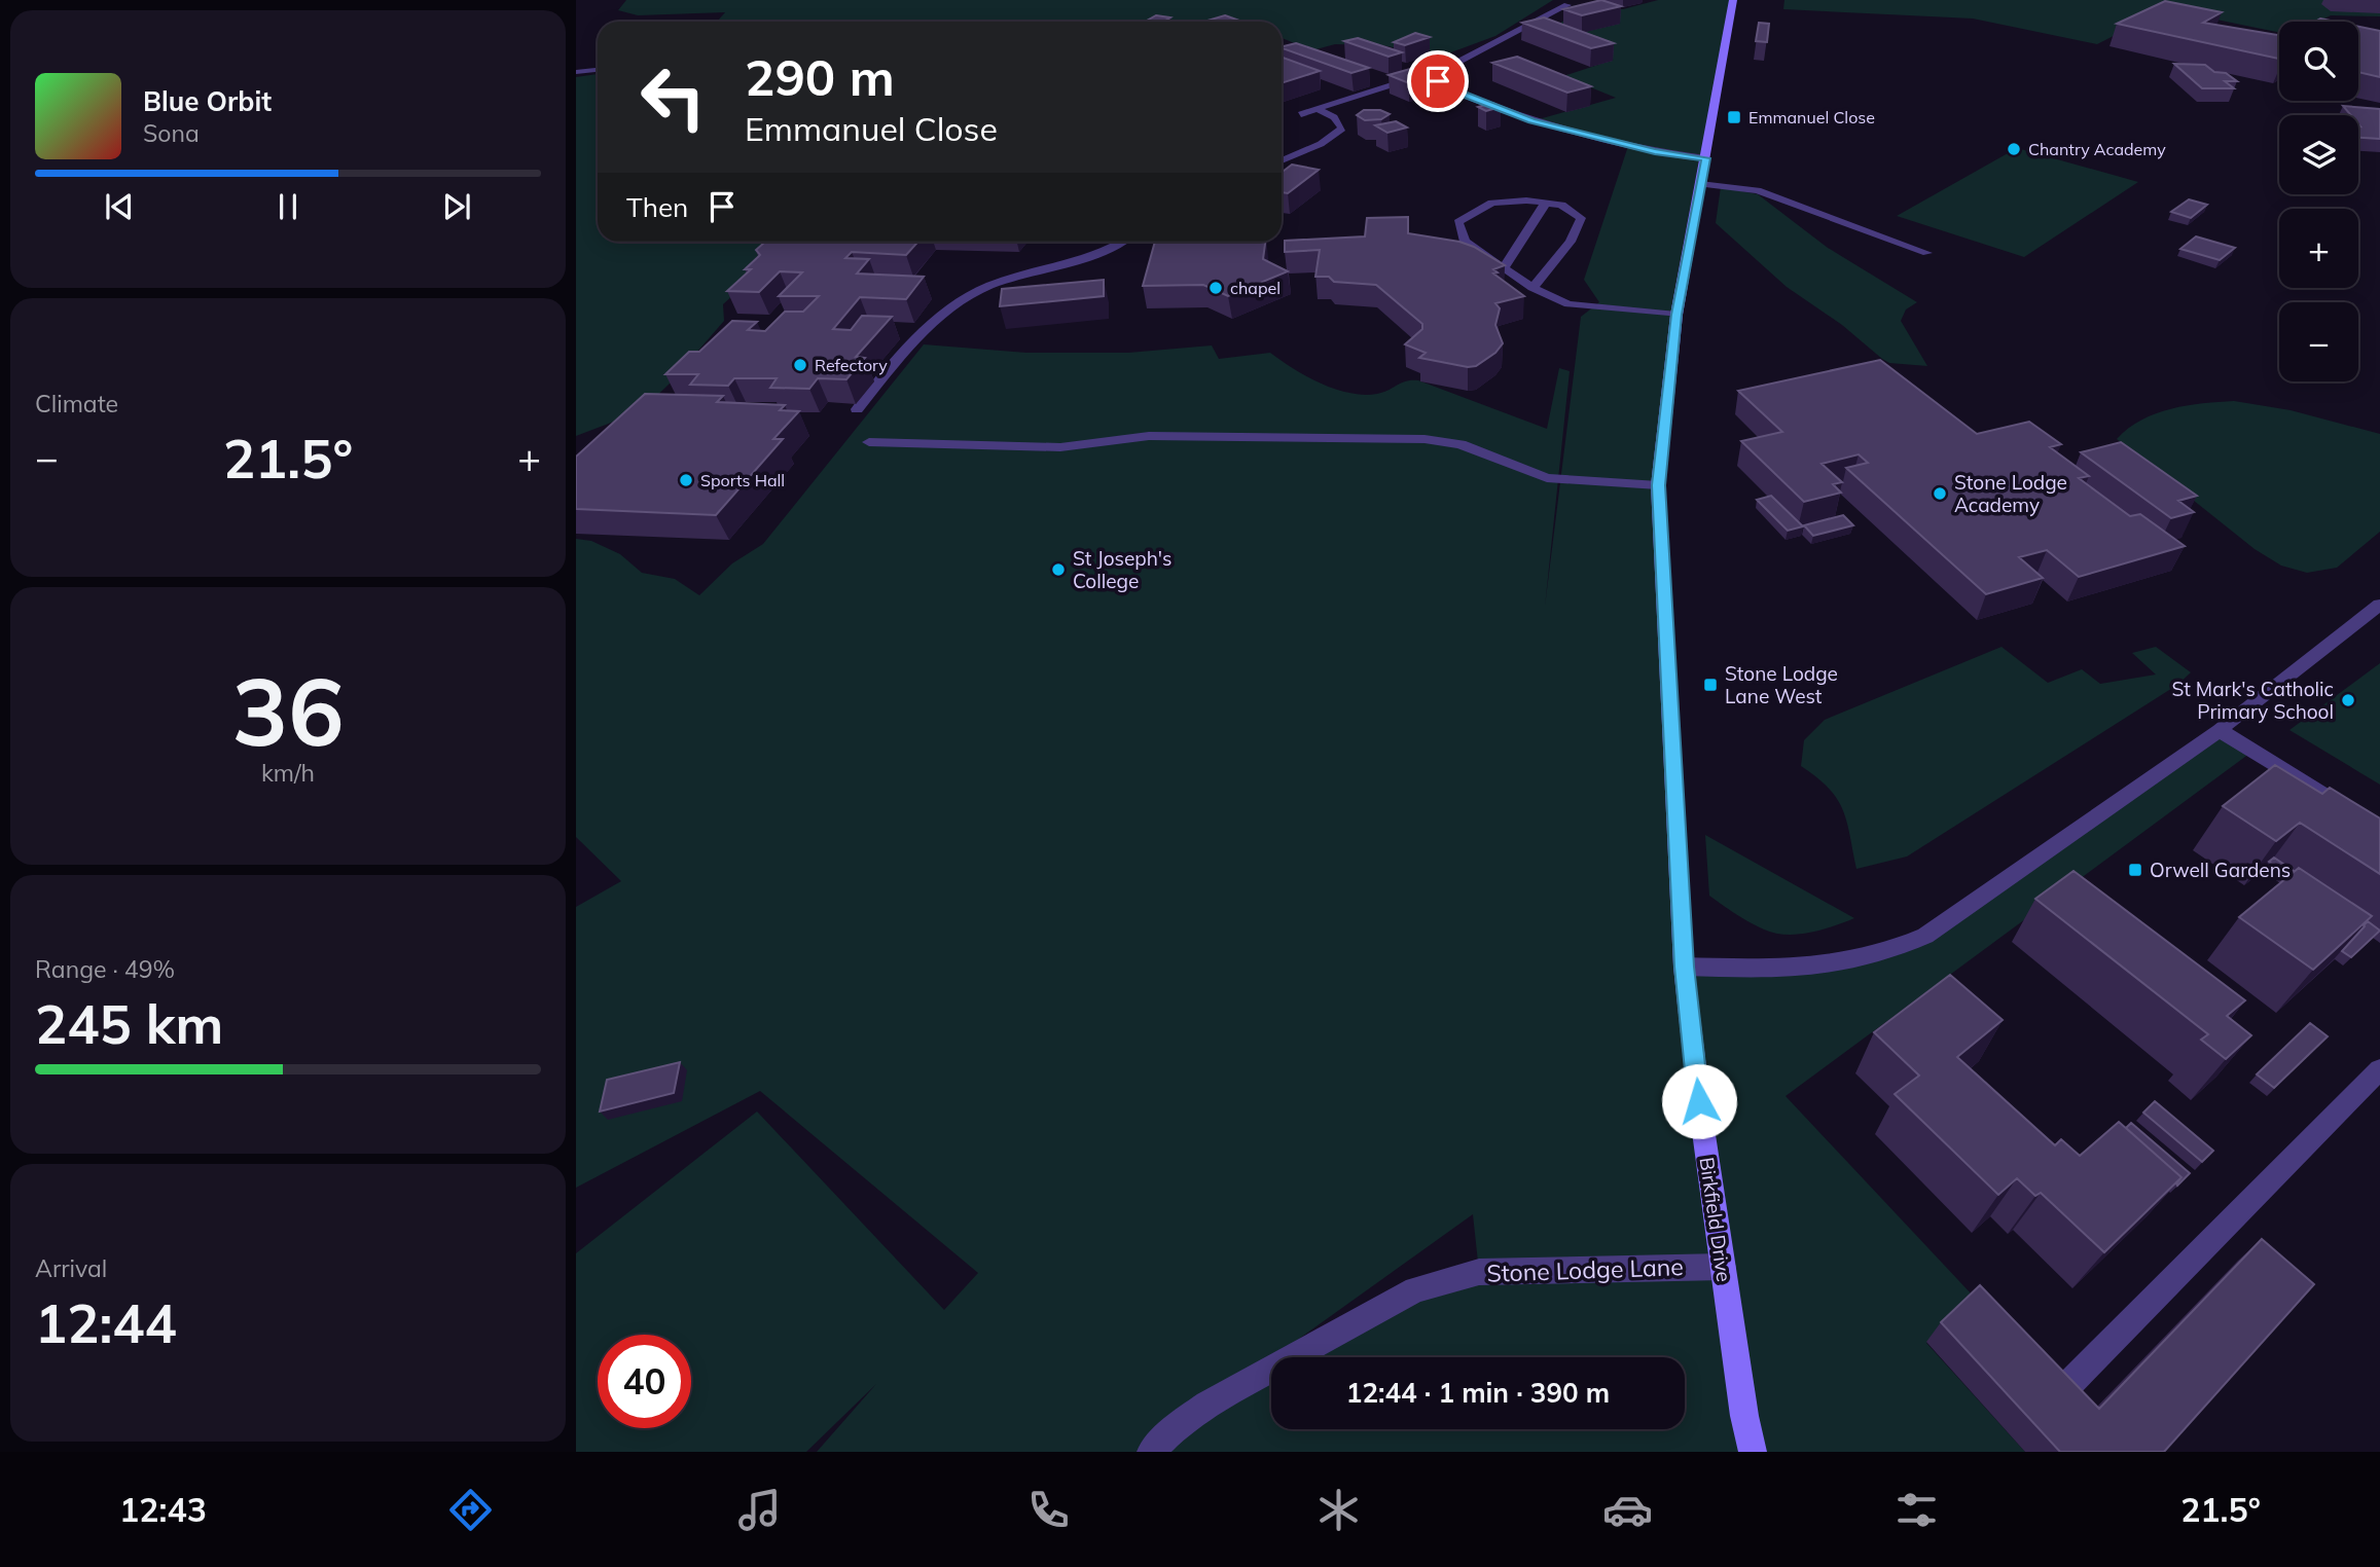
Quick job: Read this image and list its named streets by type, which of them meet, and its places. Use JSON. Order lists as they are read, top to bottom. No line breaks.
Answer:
{"streets":{"street":["Birkfield Drive","Stone Lodge Lane"]},"crossings":[["Birkfield Drive","Stone Lodge Lane"]],"places":{"transit":["Emmanuel Close","Stone Lodge Lane West","Orwell Gardens"],"other":["Chantry Academy","chapel","Refectory","Sports Hall","Stone Lodge Academy","St Joseph's College","St Mark's Catholic Primary School"]},"page":{"map_buttons":["+","−"],"turn":["290 m","Emmanuel Close"],"song":["Blue Orbit","Sona"],"then":"Then","tile":["Climate",["36","km/h"],["Range · 49%","245 km"],["Arrival","12:44"]],"heat":["−","21.5°","+"],"limit":"40","trip":"12:44 · 1 min · 390 m","tabs":["12:43","21.5°"]}}
